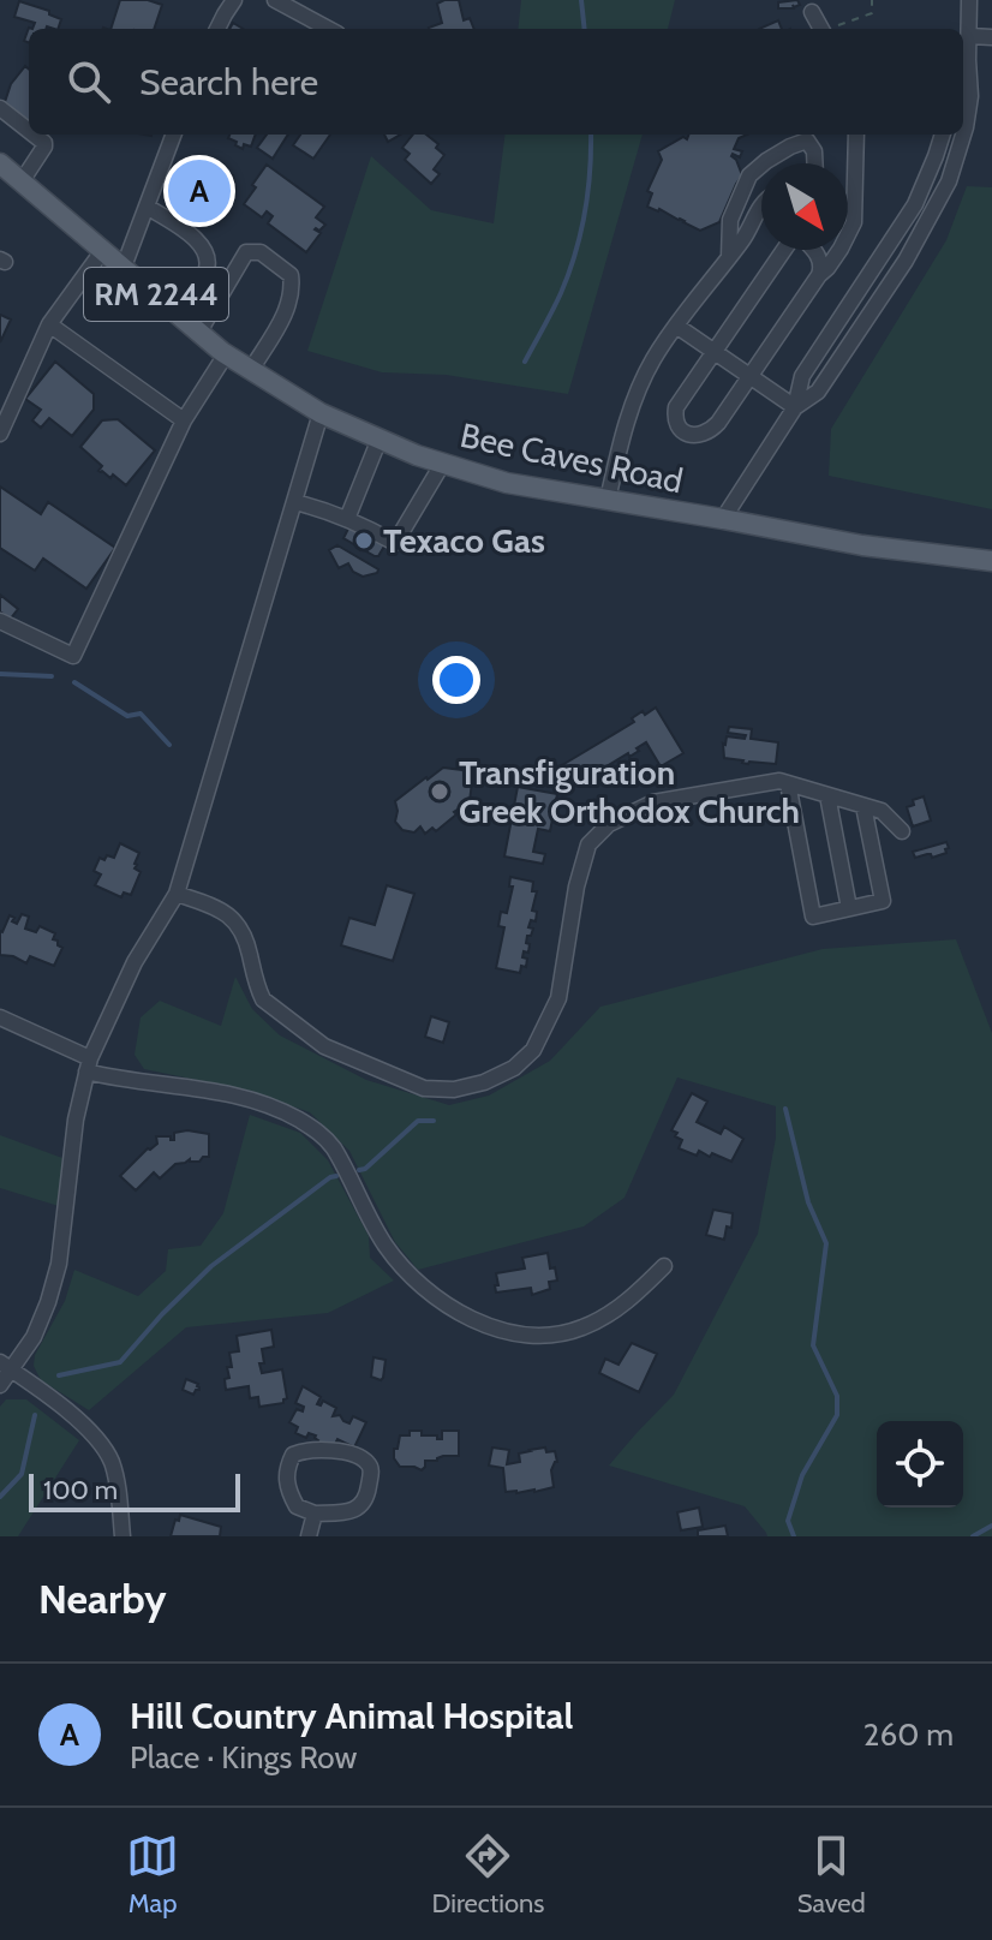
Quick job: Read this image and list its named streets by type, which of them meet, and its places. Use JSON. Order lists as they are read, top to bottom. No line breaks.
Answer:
{"streets":{"main road":["RM 2244","Bee Caves Road"]},"places":["Texaco Gas","Transfiguration Greek Orthodox Church"],"scale_bar":"100 m","north":"bottom right","page":{"search":"Search here","pins":"A","scale":"100 m","heading":"Nearby","list":[{"mark":"A","name":"Hill Country Animal Hospital","note":"Place · Kings Row","value":"260 m"}],"nav":["Map","Directions","Saved"]}}
